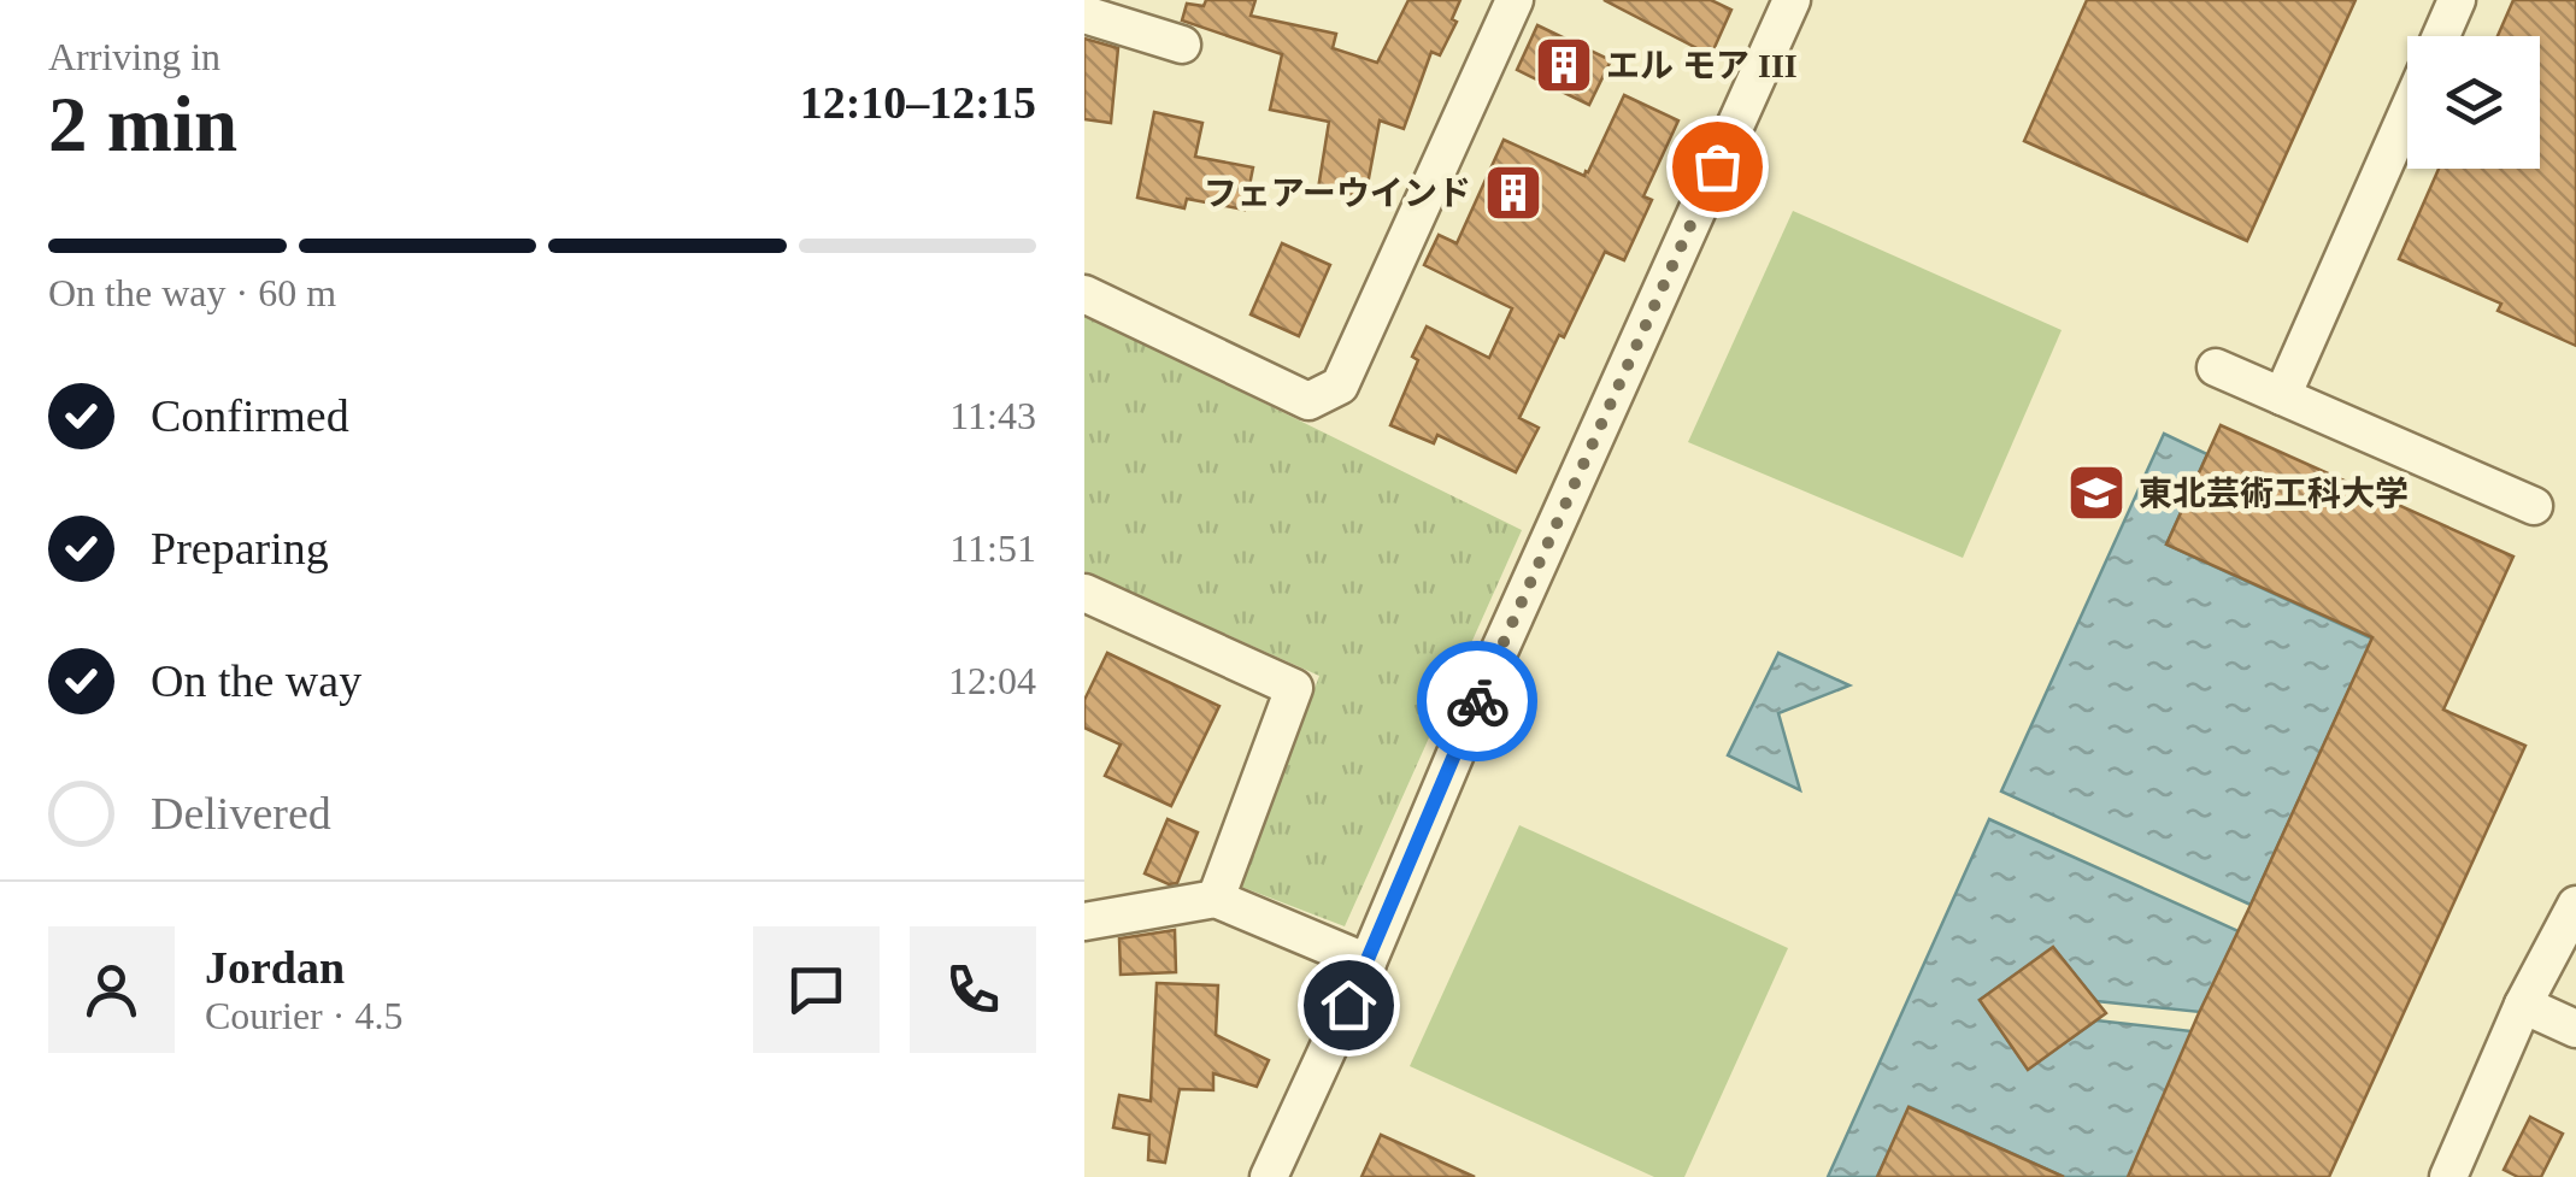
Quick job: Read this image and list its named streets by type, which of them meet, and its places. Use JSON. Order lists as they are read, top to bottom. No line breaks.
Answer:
{"places":{"building":["エル モア III","フェアーウインド"],"school or university":["東北芸術工科大学"]},"page":{"heading":["2 min","Arriving in","12:10–12:15"],"panel":["Jordan","Courier · 4.5"],"bar":"On the way · 60 m","list":[["Confirmed","11:43"],["Preparing","11:51"],["On the way","12:04"],"Delivered"]}}
